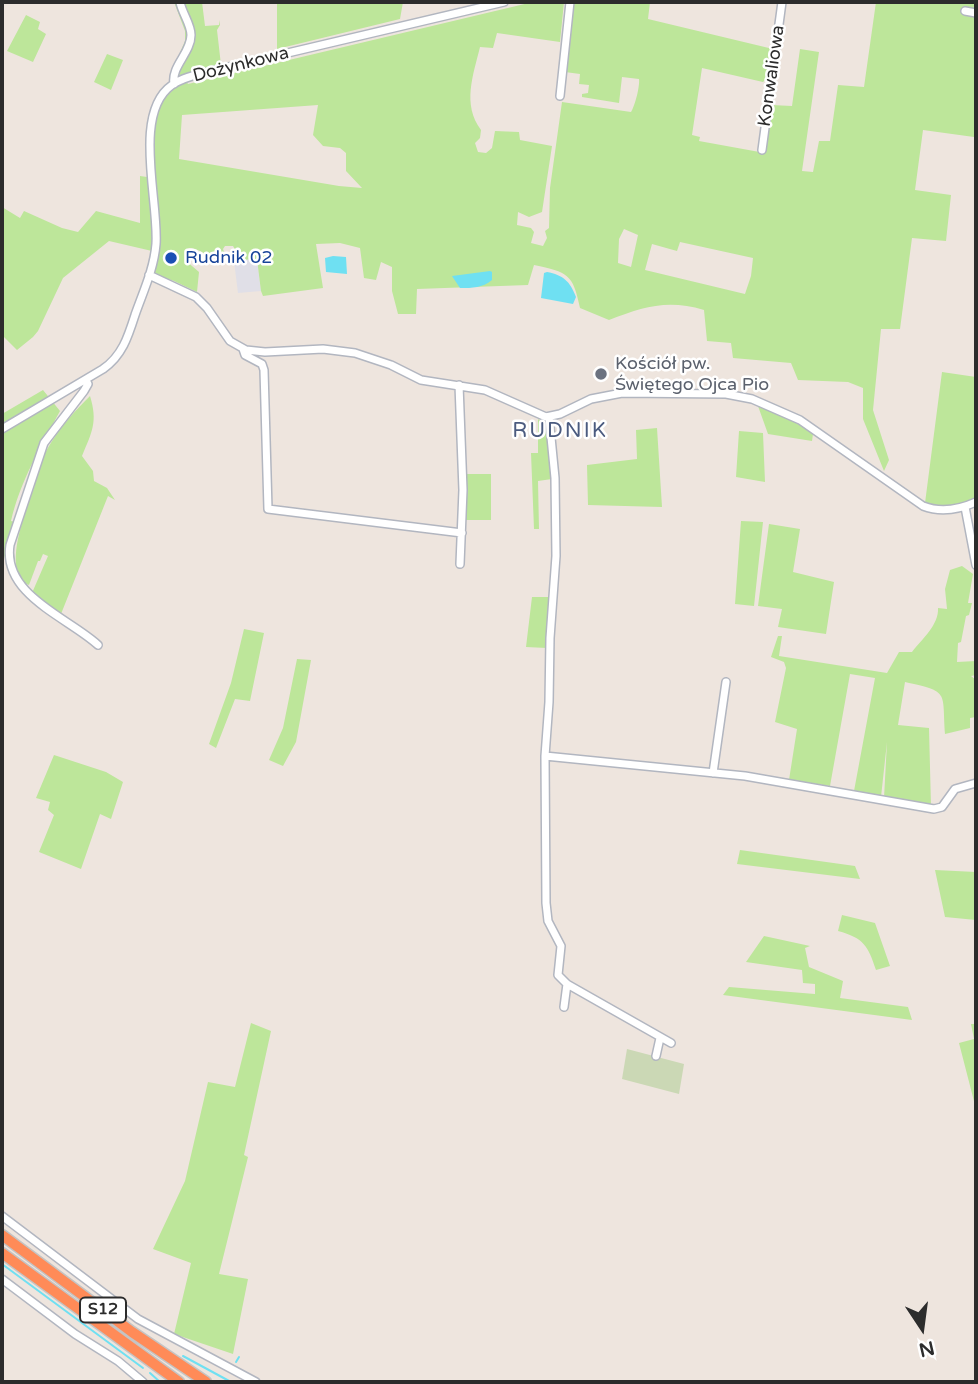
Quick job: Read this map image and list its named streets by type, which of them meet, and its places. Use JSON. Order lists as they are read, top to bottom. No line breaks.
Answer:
{"streets":{"highway":["S12"],"street":["Dożynkowa","Konwaliowa"]},"districts":["RUDNIK"],"places":["Rudnik 02","Kościół pw. Świętego Ojca Pio"],"north":"bottom"}
